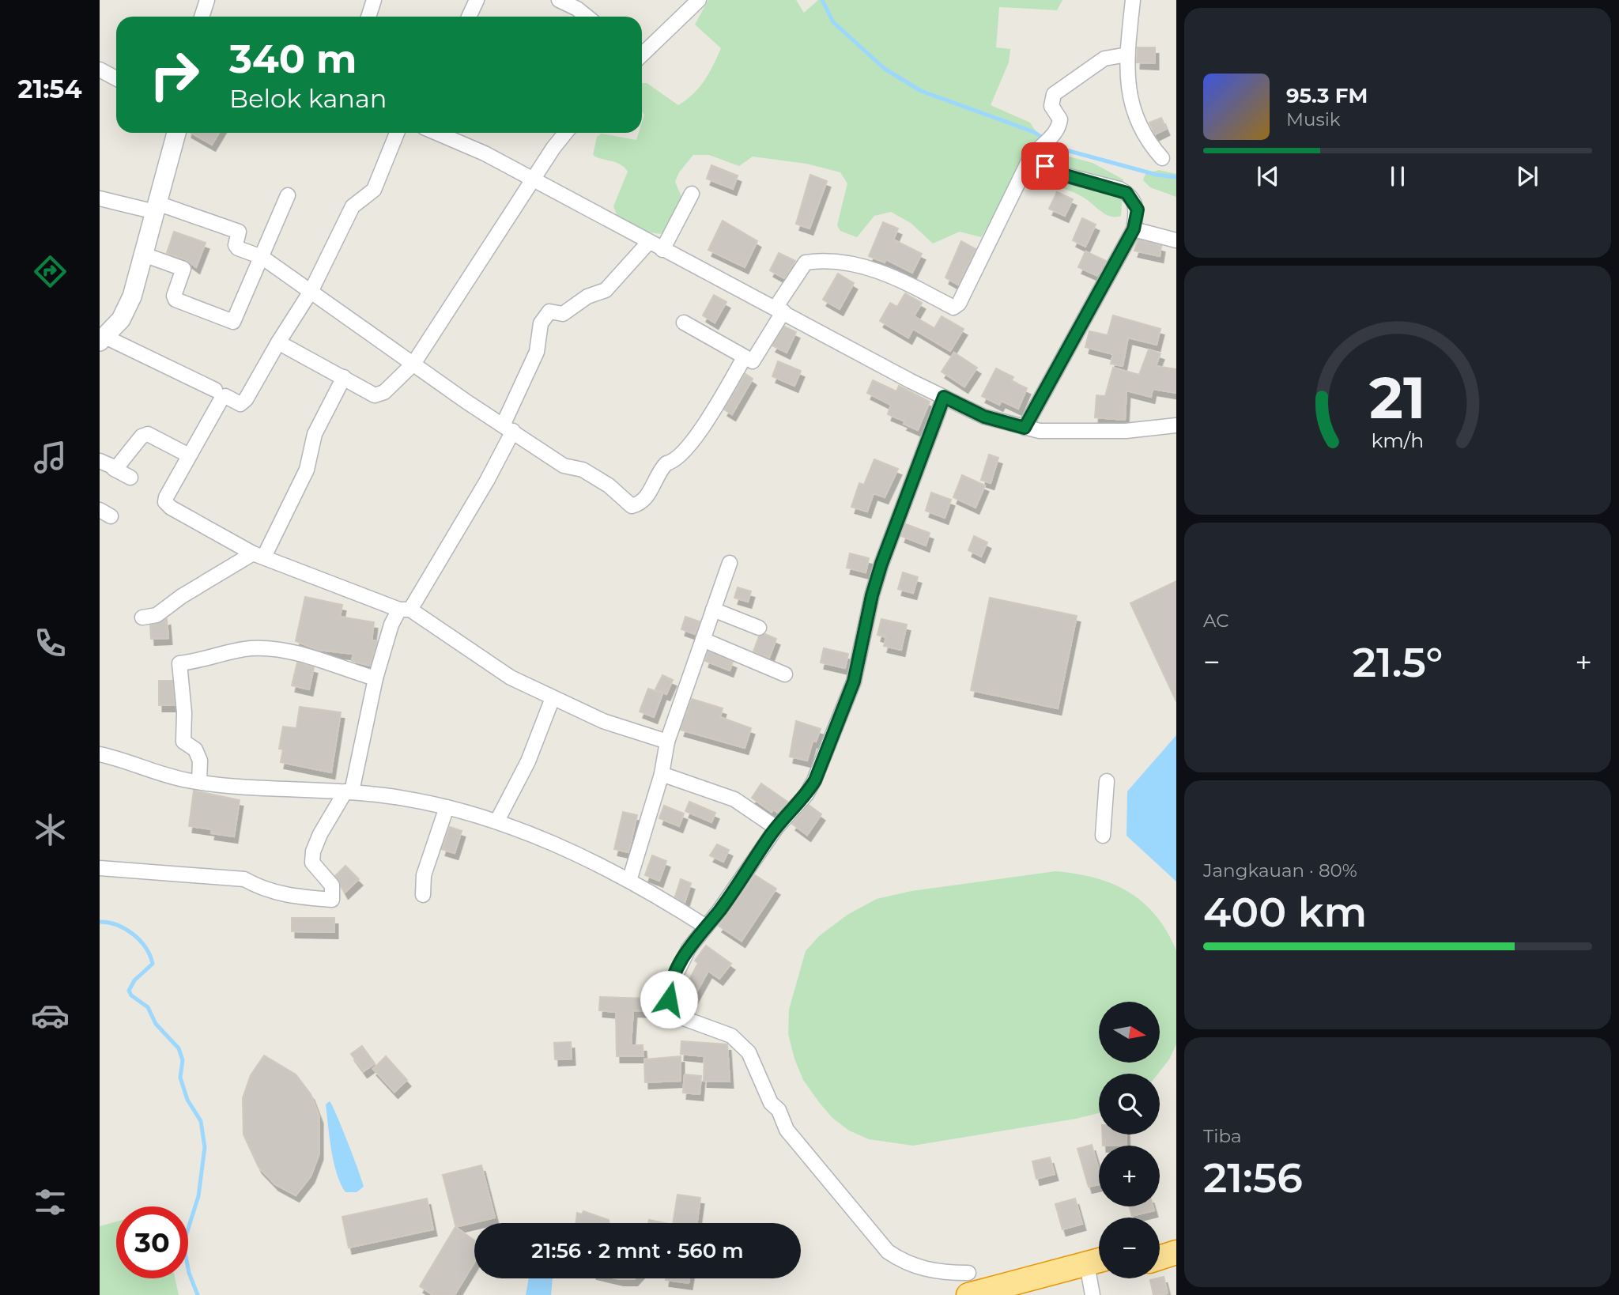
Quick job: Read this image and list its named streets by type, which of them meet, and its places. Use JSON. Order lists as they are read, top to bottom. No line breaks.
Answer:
{"north":"right","page":{"tabs":"21:54","turn":["340 m","Belok kanan"],"song":["95.3 FM","Musik"],"tile":["AC",["Jangkauan · 80%","400 km"],["Tiba","21:56"]],"heat":["−","21.5°","+"],"map_buttons":["+","−"],"limit":"30","trip":"21:56 · 2 mnt · 560 m","gauge":["21","km/h"]}}
